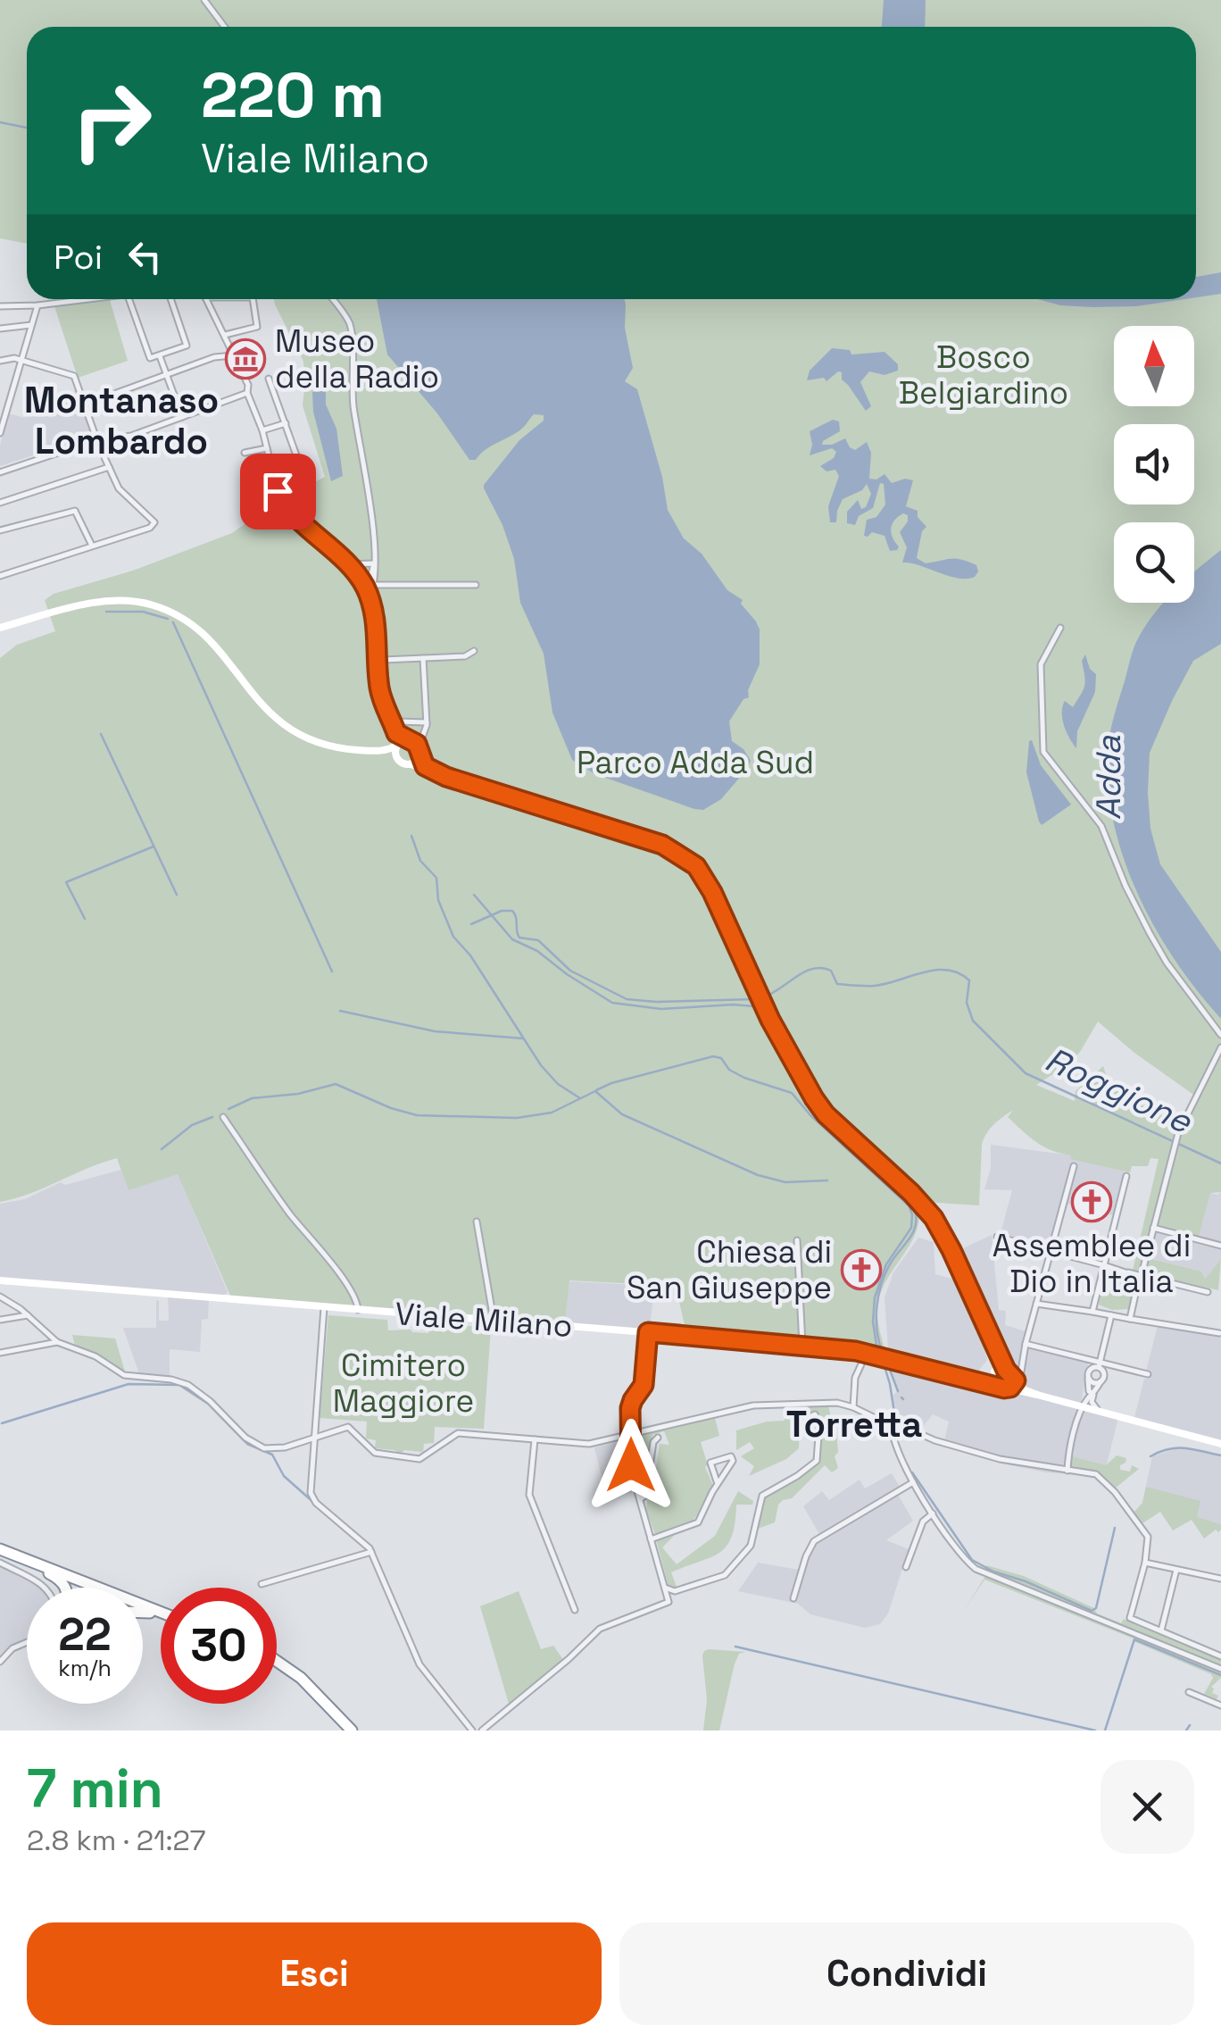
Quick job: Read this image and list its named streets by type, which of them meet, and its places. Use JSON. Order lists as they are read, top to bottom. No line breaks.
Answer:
{"streets":{"street":["Viale Milano"]},"districts":["Montanaso Lombardo","Torretta"],"water":["Adda","Roggione"],"parks":["Bosco Belgiardino","Parco Adda Sud","Cimitero Maggiore"],"places":{"museum":["Museo della Radio"],"church":["Assemblee di Dio in Italia","Chiesa di San Giuseppe"]},"north":"top","page":{"turn":["220 m","Viale Milano"],"then":"Poi","speed":"22 km/h","limit":"30","heading":["7 min","2.8 km · 21:27"],"buttons":["Esci","Condividi"]}}
